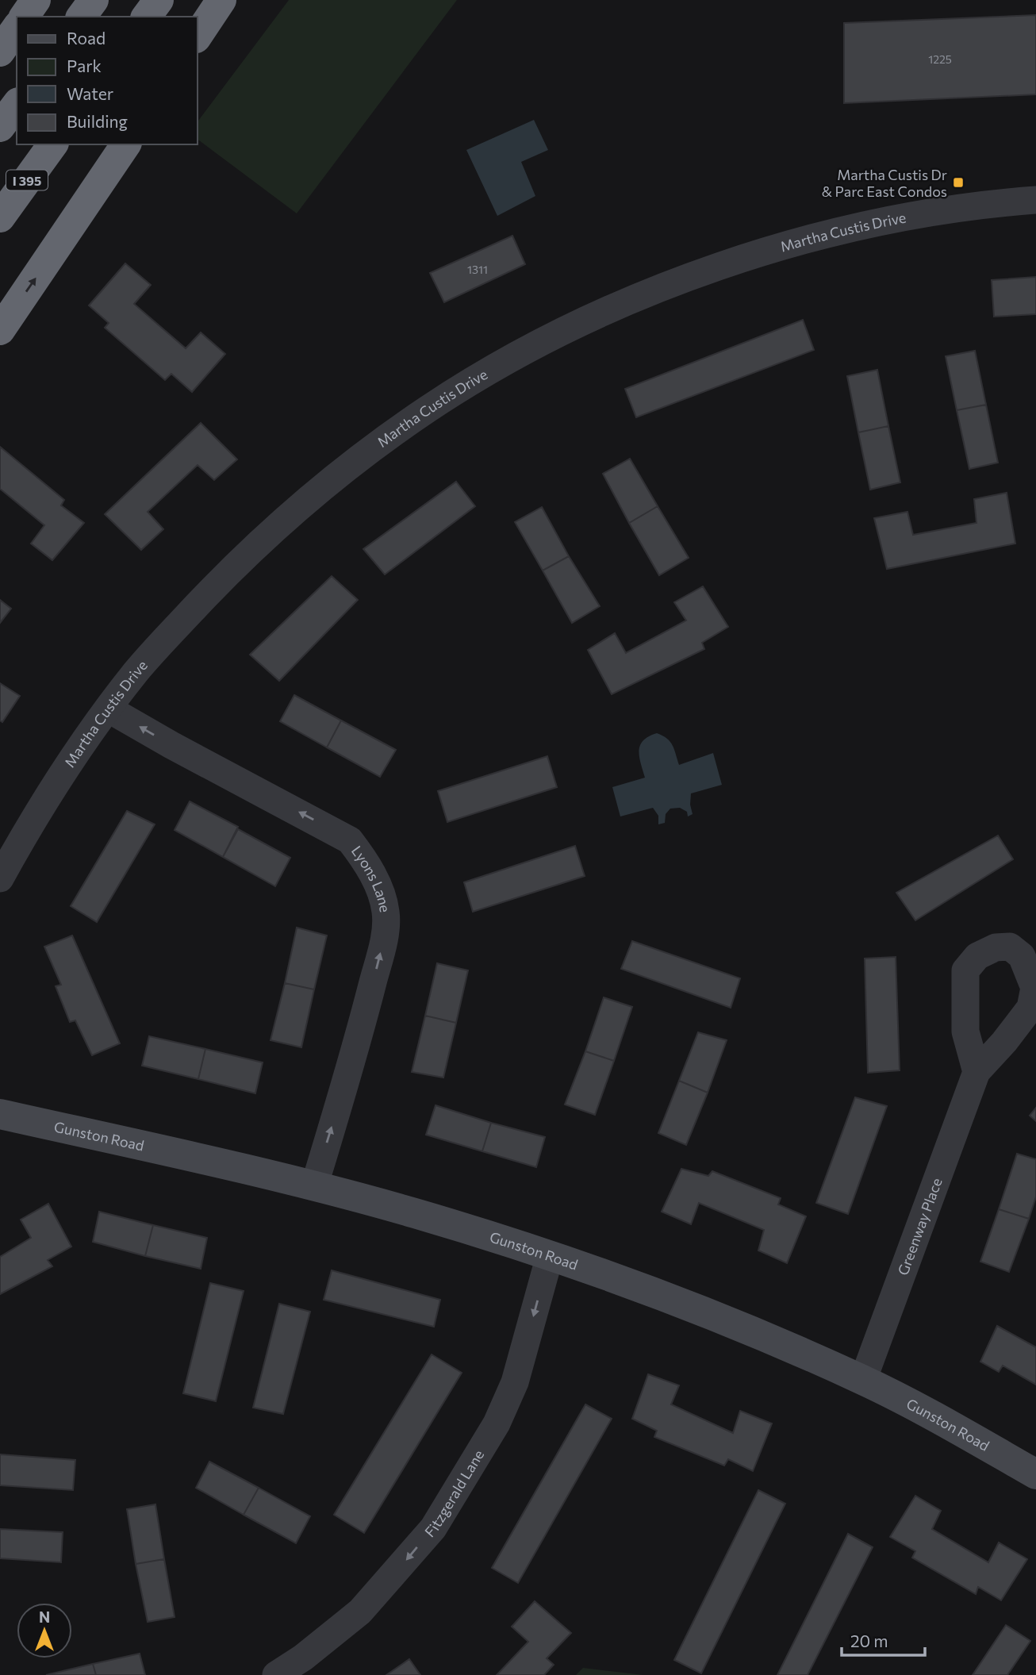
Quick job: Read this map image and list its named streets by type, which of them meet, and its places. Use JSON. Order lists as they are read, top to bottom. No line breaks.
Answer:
{"streets":{"highway":["I 395"],"street":["Martha Custis Drive","Lyons Lane","Gunston Road","Greenway Place","Fitzgerald Lane"]},"crossings":[["Martha Custis Drive","Lyons Lane"],["Lyons Lane","Gunston Road"],["Gunston Road","Greenway Place"],["Gunston Road","Fitzgerald Lane"]],"one_way":["Lyons Lane","Fitzgerald Lane"],"places":{"transit":["Martha Custis Dr & Parc East Condos"]},"house_numbers":["1225","1311"],"legend":["Road","Park","Water","Building"],"scale_bar":"20 m","north":"top"}
